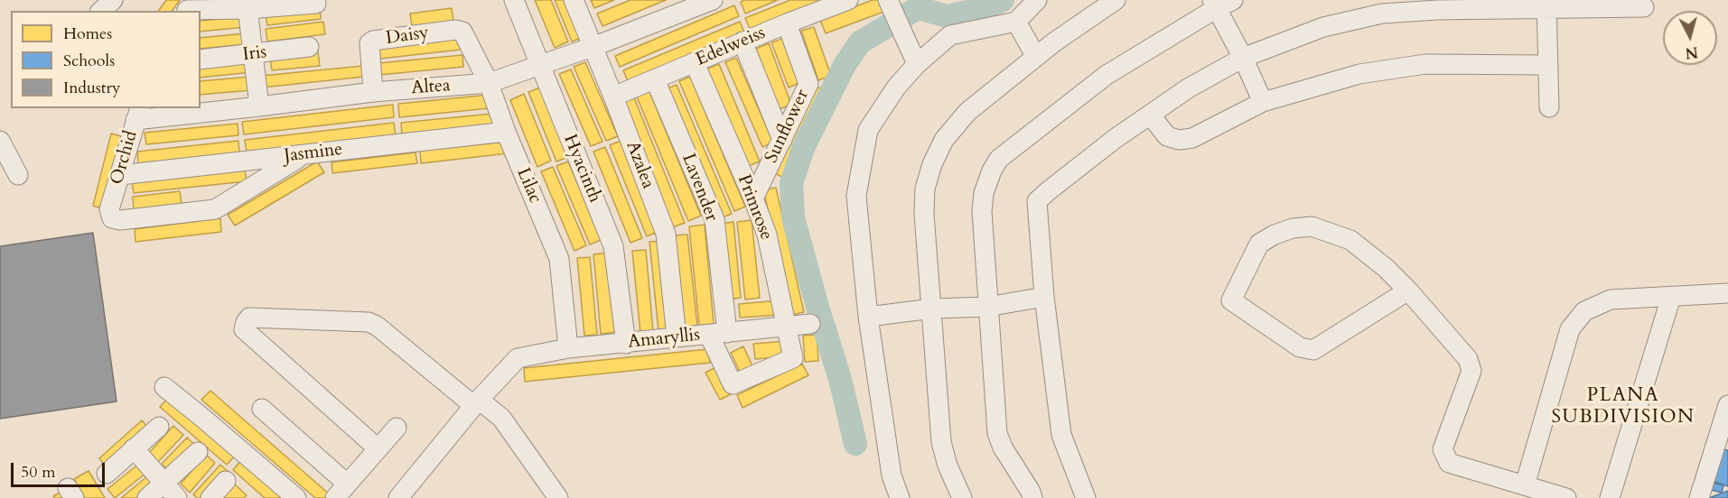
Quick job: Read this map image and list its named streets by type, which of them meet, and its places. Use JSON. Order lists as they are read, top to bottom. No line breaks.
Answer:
{"streets":{"street":["Daisy","Edelweiss","Iris","Altea","Sunflower","Jasmine","Orchid","Azalea","Hyacinth","Lilac","Lavender","Primrose","Amaryllis"]},"crossings":[["Daisy","Altea"],["Daisy","Lilac"],["Edelweiss","Sunflower"],["Edelweiss","Azalea"],["Edelweiss","Lavender"],["Edelweiss","Primrose"],["Altea","Orchid"],["Altea","Azalea"],["Altea","Hyacinth"],["Altea","Lilac"],["Sunflower","Primrose"],["Jasmine","Orchid"],["Jasmine","Lilac"],["Azalea","Amaryllis"],["Hyacinth","Amaryllis"],["Lilac","Amaryllis"],["Lavender","Primrose"],["Lavender","Amaryllis"],["Primrose","Amaryllis"]],"districts":["PLANA SUBDIVISION"],"legend":["Homes","Schools","Industry"],"scale_bar":"50 m","north":"bottom"}
